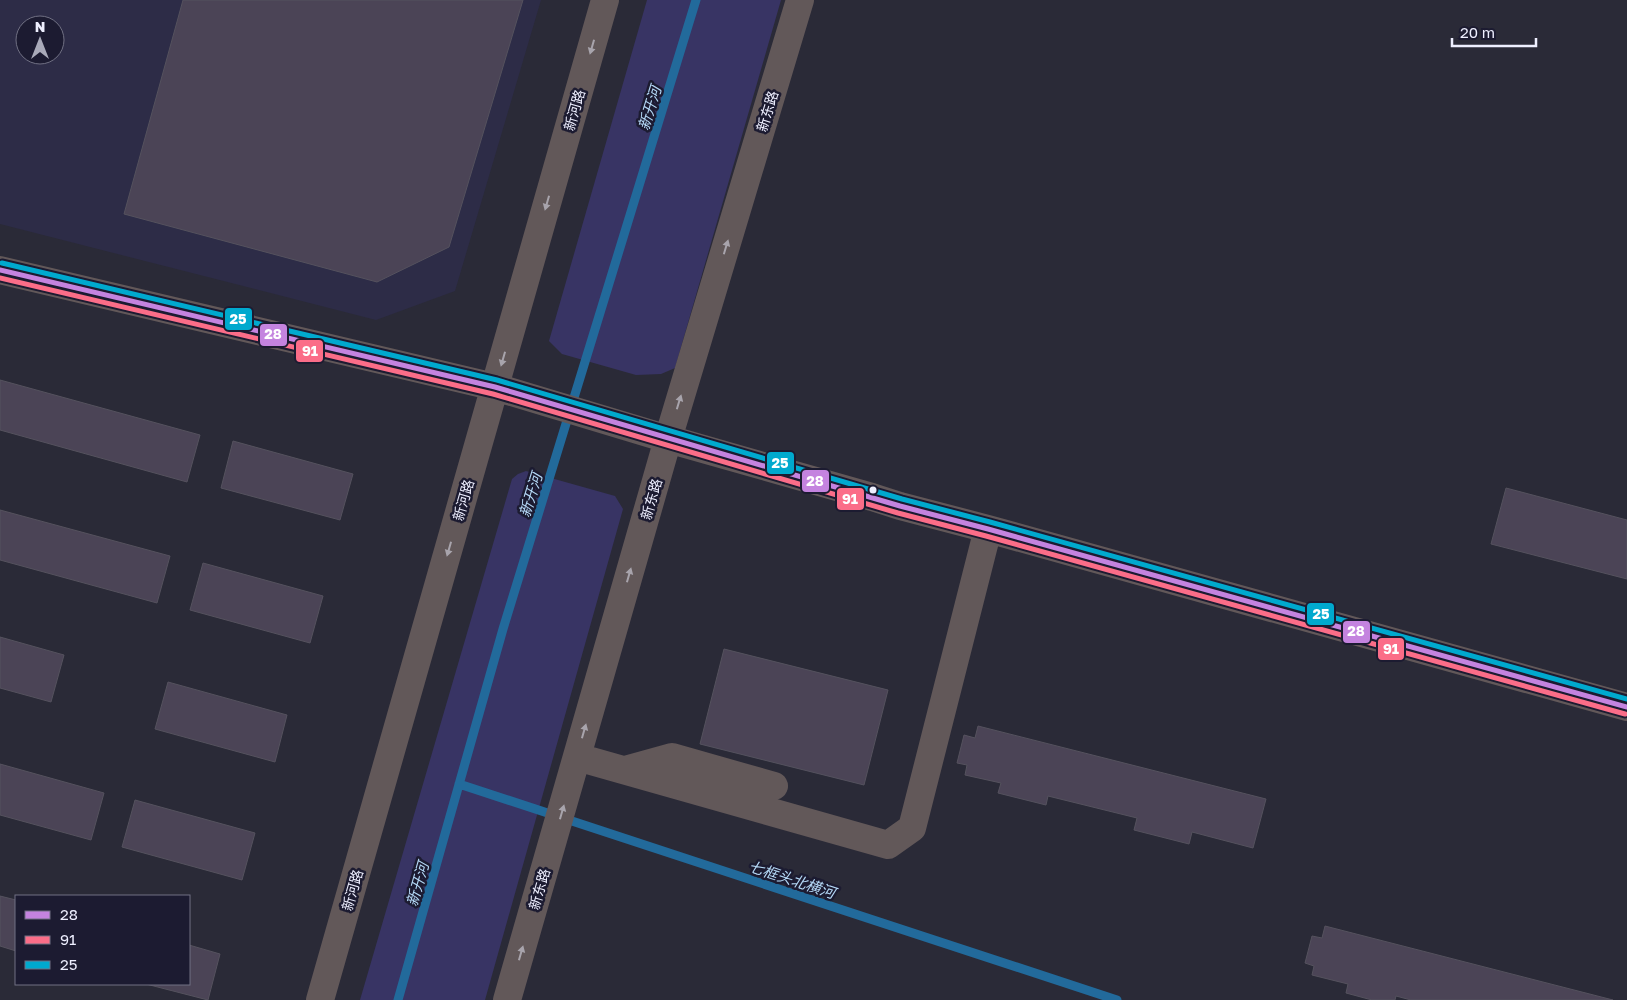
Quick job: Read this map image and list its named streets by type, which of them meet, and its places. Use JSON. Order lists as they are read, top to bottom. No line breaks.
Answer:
{"streets":{"street":["新河路","新东路"]},"one_way":["新河路","新东路"],"water":["新开河","七框头北横河"],"lines":["transit line 25","transit line 28","transit line 91"],"legend":["28","91","25"],"scale_bar":"20 m","north":"top"}
